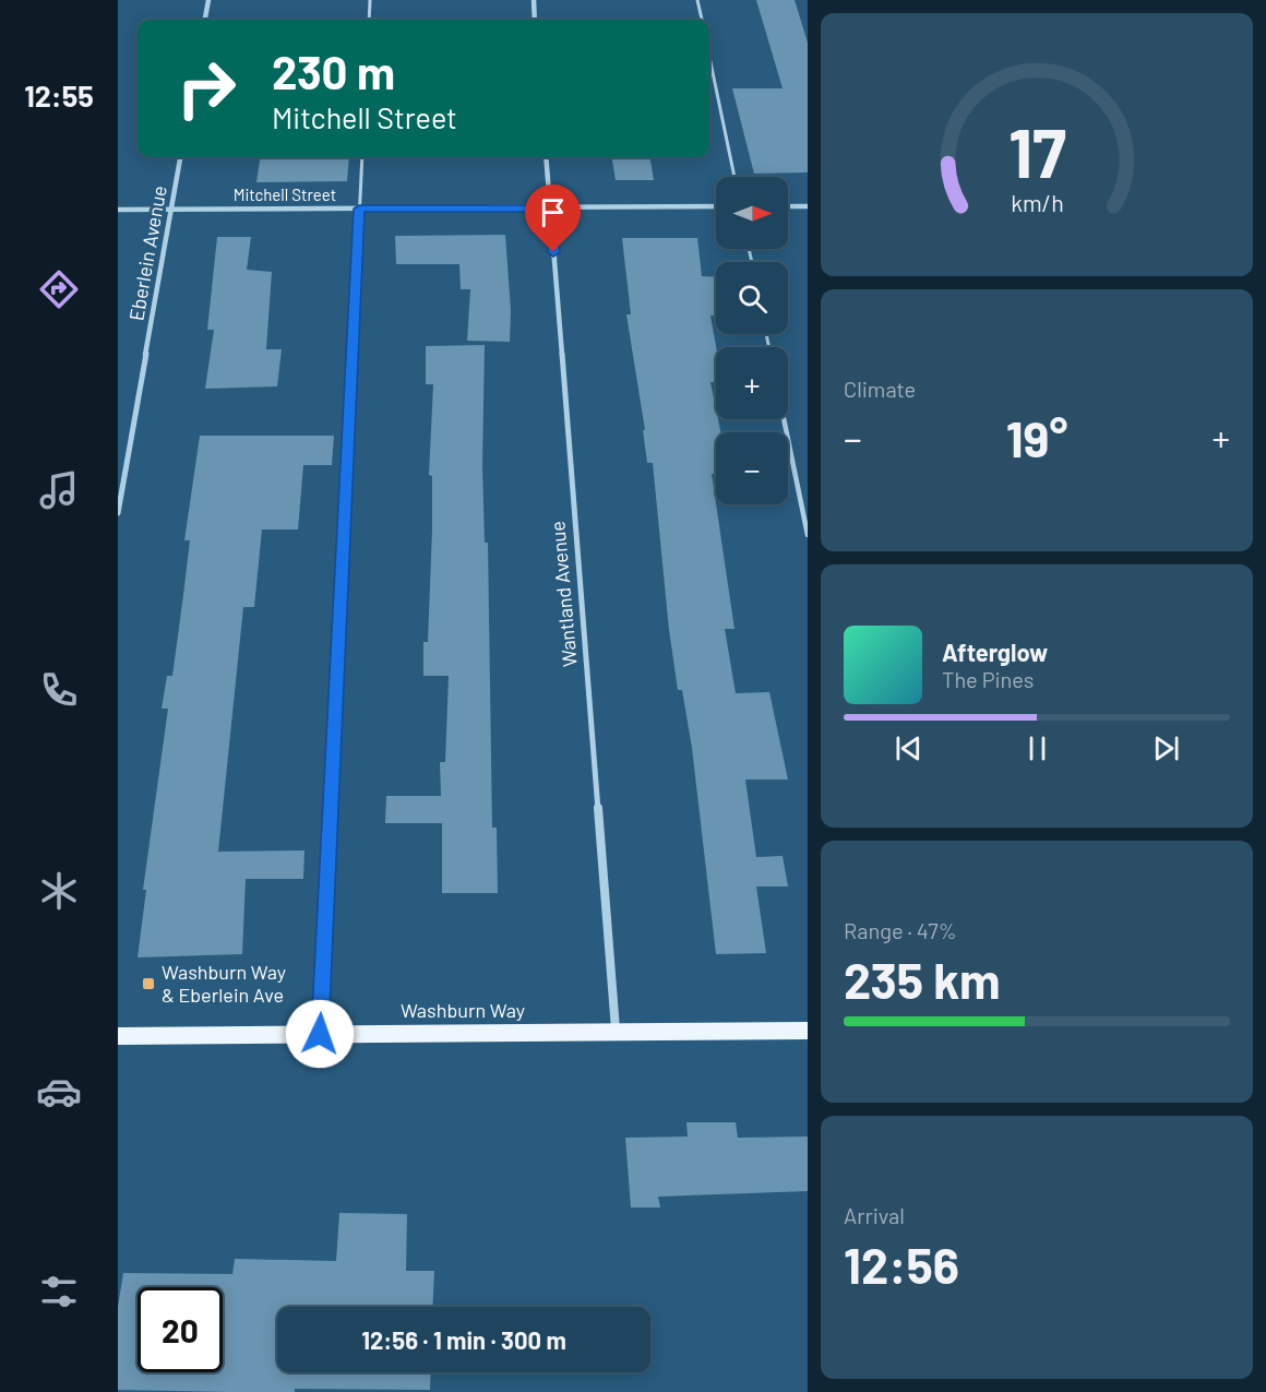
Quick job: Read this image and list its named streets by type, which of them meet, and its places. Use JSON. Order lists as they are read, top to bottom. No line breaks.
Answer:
{"streets":{"main road":["Washburn Way"],"street":["Mitchell Street","Eberlein Avenue","Wantland Avenue"]},"crossings":[["Mitchell Street","Eberlein Avenue"],["Mitchell Street","Wantland Avenue"],["Wantland Avenue","Washburn Way"]],"places":{"transit":["Washburn Way & Eberlein Ave"]},"north":"right","page":{"tabs":"12:55","turn":["230 m","Mitchell Street"],"map_buttons":["+","−"],"tile":["Climate",["Range · 47%","235 km"],["Arrival","12:56"]],"heat":["−","19°","+"],"song":["Afterglow","The Pines"],"limit":"20","trip":"12:56 · 1 min · 300 m","gauge":["17","km/h"]}}
